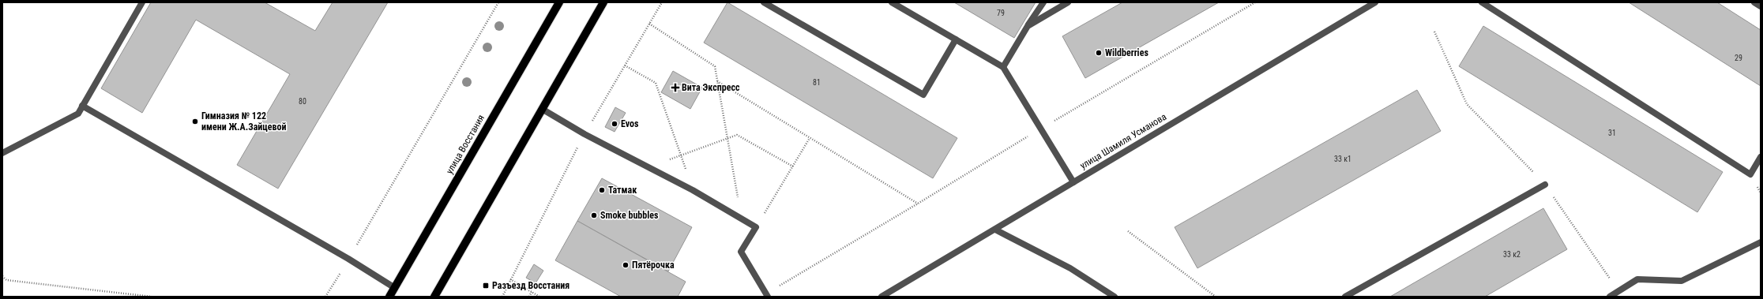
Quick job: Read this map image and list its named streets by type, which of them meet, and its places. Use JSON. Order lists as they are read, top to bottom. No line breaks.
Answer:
{"streets":{"main road":["улица Восстания"],"street":["улица Шамиля Усманова"]},"places":{"other":["Wildberries","Гимназия № 122 имени Ж.А.Зайцевой","Evos","Татмак","Smoke bubbles","Пятёрочка"],"health":["Вита Экспресс"],"transit":["Разъезд Восстания"]},"house_numbers":["79","29","81","80","31","33 к1","33 к2"]}
